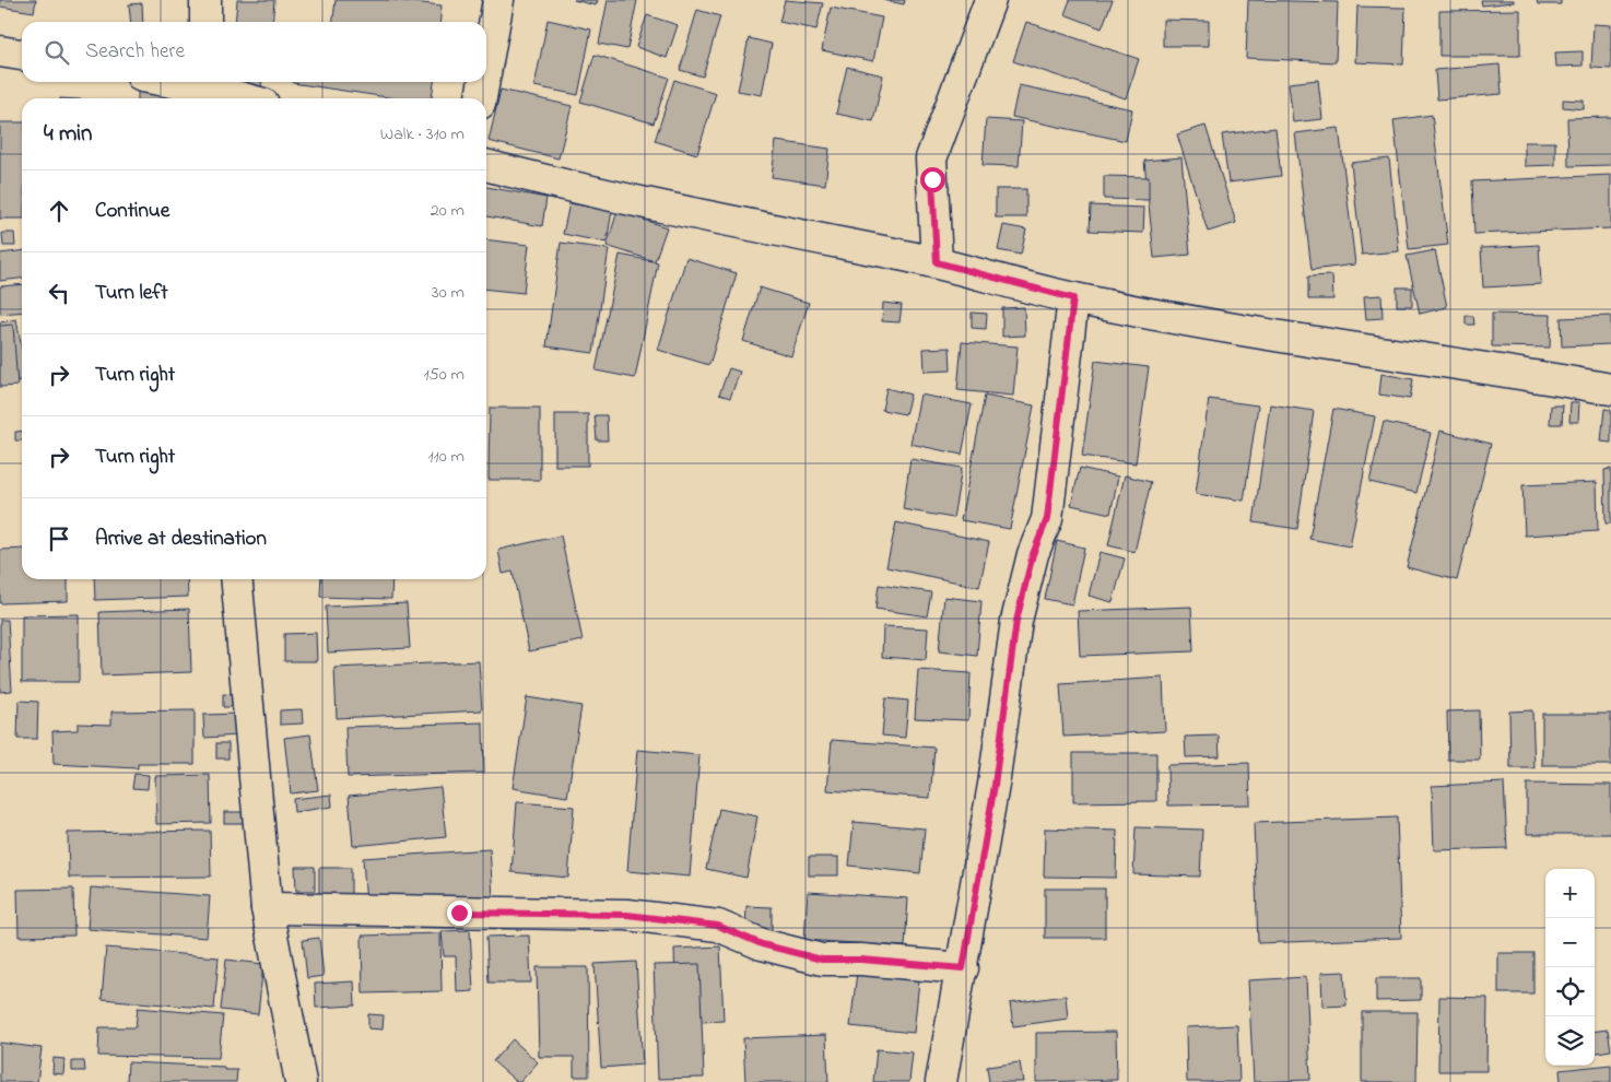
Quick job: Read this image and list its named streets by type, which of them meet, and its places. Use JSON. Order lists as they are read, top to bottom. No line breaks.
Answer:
{"page":{"search":"Search here","heading":["4 min","Walk · 310 m"],"list":[["Continue","20 m"],["Turn left","30 m"],["Turn right","150 m"],["Turn right","110 m"],"Arrive at destination"],"map_buttons":["+","−"]}}
